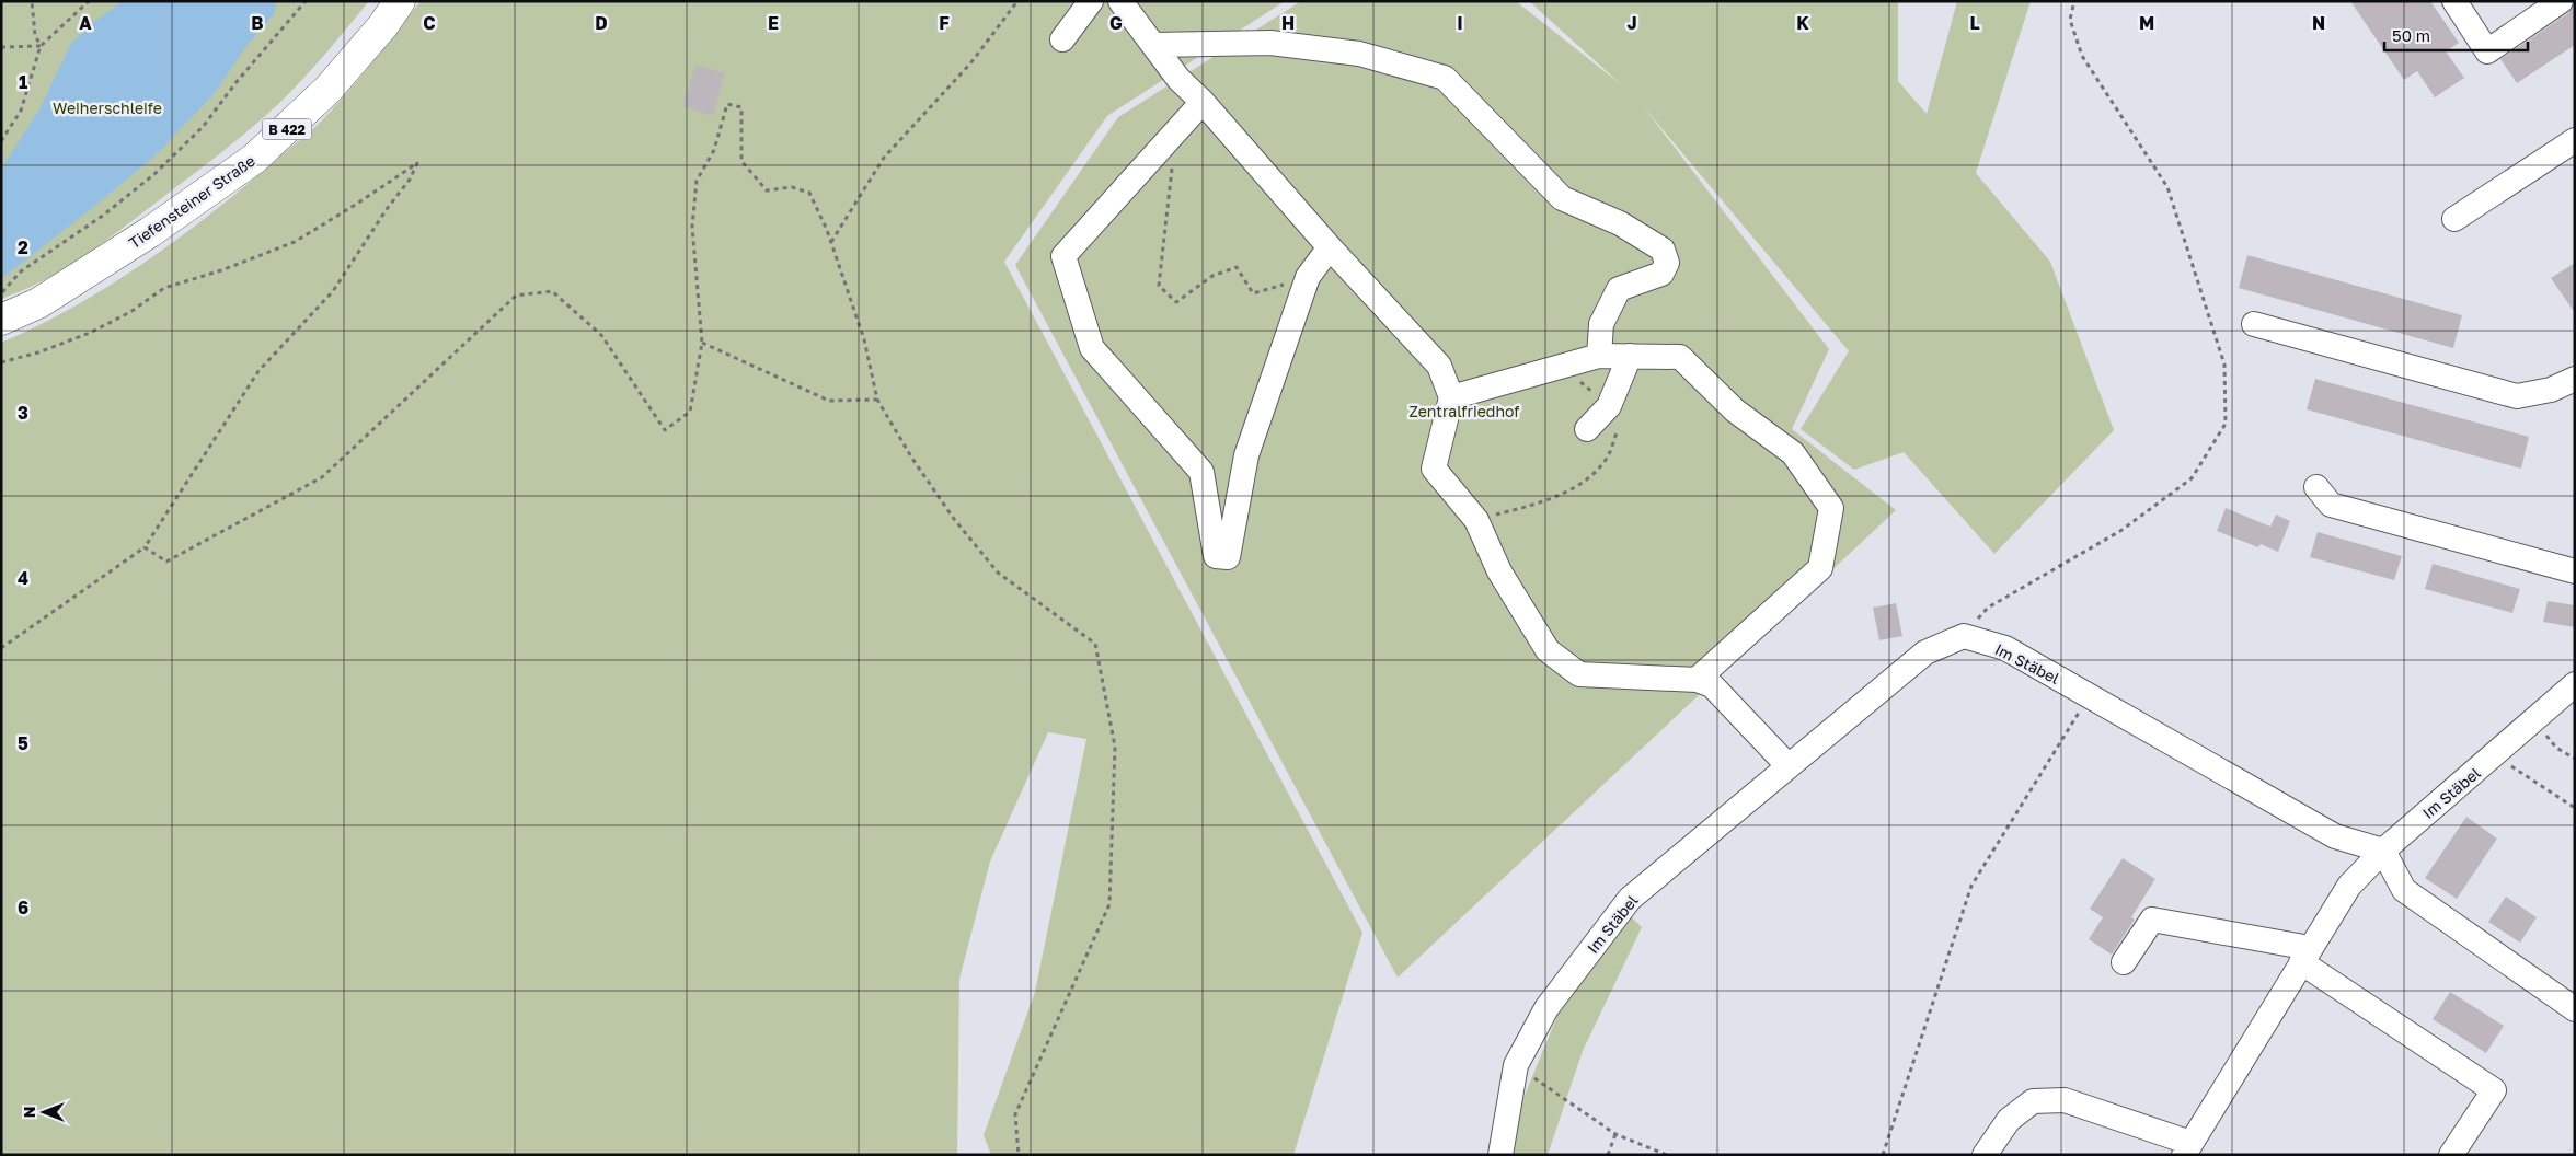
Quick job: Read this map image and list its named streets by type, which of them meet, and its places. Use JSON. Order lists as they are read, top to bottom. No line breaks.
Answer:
{"streets":{"main road":["B 422","Tiefensteiner Straße"],"street":["Im Stäbel"]},"parks":["Weiherschleife","Zentralfriedhof"],"scale_bar":"50 m","north":"left","grid":{"columns":["A","B","C","D","E","F","G","H","I","J","K","L","M","N"],"rows":["1","2","3","4","5","6"]}}
